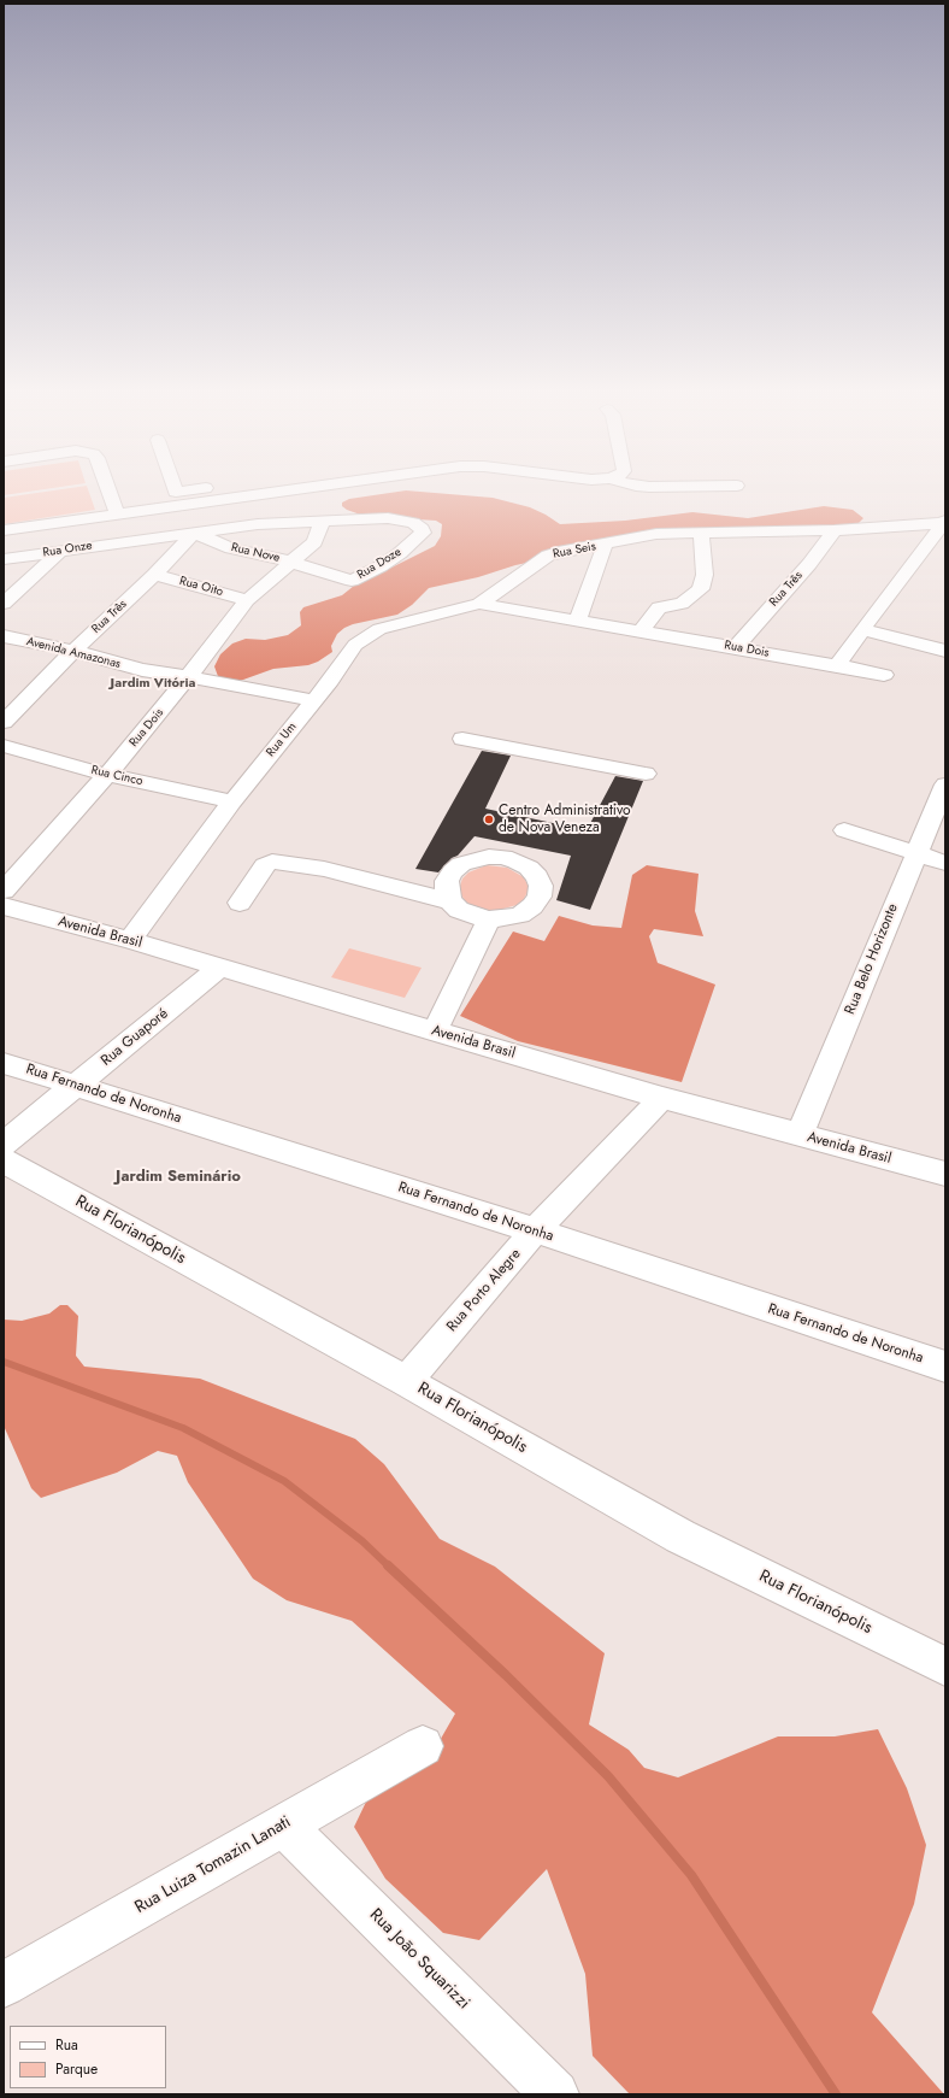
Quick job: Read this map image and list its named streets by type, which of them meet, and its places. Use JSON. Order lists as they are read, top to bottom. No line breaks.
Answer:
{"streets":{"street":["Rua Onze","Rua Seis","Rua Nove","Rua Doze","Rua Oito","Rua Três","Rua Dois","Avenida Amazonas","Rua Um","Rua Cinco","Avenida Brasil","Rua Belo Horizonte","Rua Guaporé","Rua Fernando de Noronha","Rua Florianópolis","Rua Porto Alegre","Rua Luiza Tomazin Lanati","Rua João Squarizzi"]},"crossings":[["Rua Onze","Rua Nove"],["Rua Onze","Rua Doze"],["Rua Onze","Rua Três"],["Rua Onze","Rua Dois"],["Rua Seis","Rua Três"],["Rua Seis","Rua Dois"],["Rua Seis","Rua Um"],["Rua Nove","Rua Doze"],["Rua Nove","Rua Três"],["Rua Nove","Rua Dois"],["Rua Oito","Rua Três"],["Rua Oito","Rua Dois"],["Rua Três","Rua Dois"],["Rua Três","Avenida Amazonas"],["Rua Dois","Avenida Amazonas"],["Rua Dois","Rua Um"],["Rua Dois","Rua Cinco"],["Avenida Amazonas","Rua Um"],["Rua Um","Rua Cinco"],["Rua Um","Avenida Brasil"],["Avenida Brasil","Rua Belo Horizonte"],["Avenida Brasil","Rua Guaporé"],["Avenida Brasil","Rua Porto Alegre"],["Rua Guaporé","Rua Fernando de Noronha"],["Rua Fernando de Noronha","Rua Porto Alegre"],["Rua Florianópolis","Rua Porto Alegre"],["Rua Luiza Tomazin Lanati","Rua João Squarizzi"]],"districts":["Jardim Vitória","Jardim Seminário"],"places":["Centro Administrativo de Nova Veneza"],"legend":["Rua","Parque"]}
